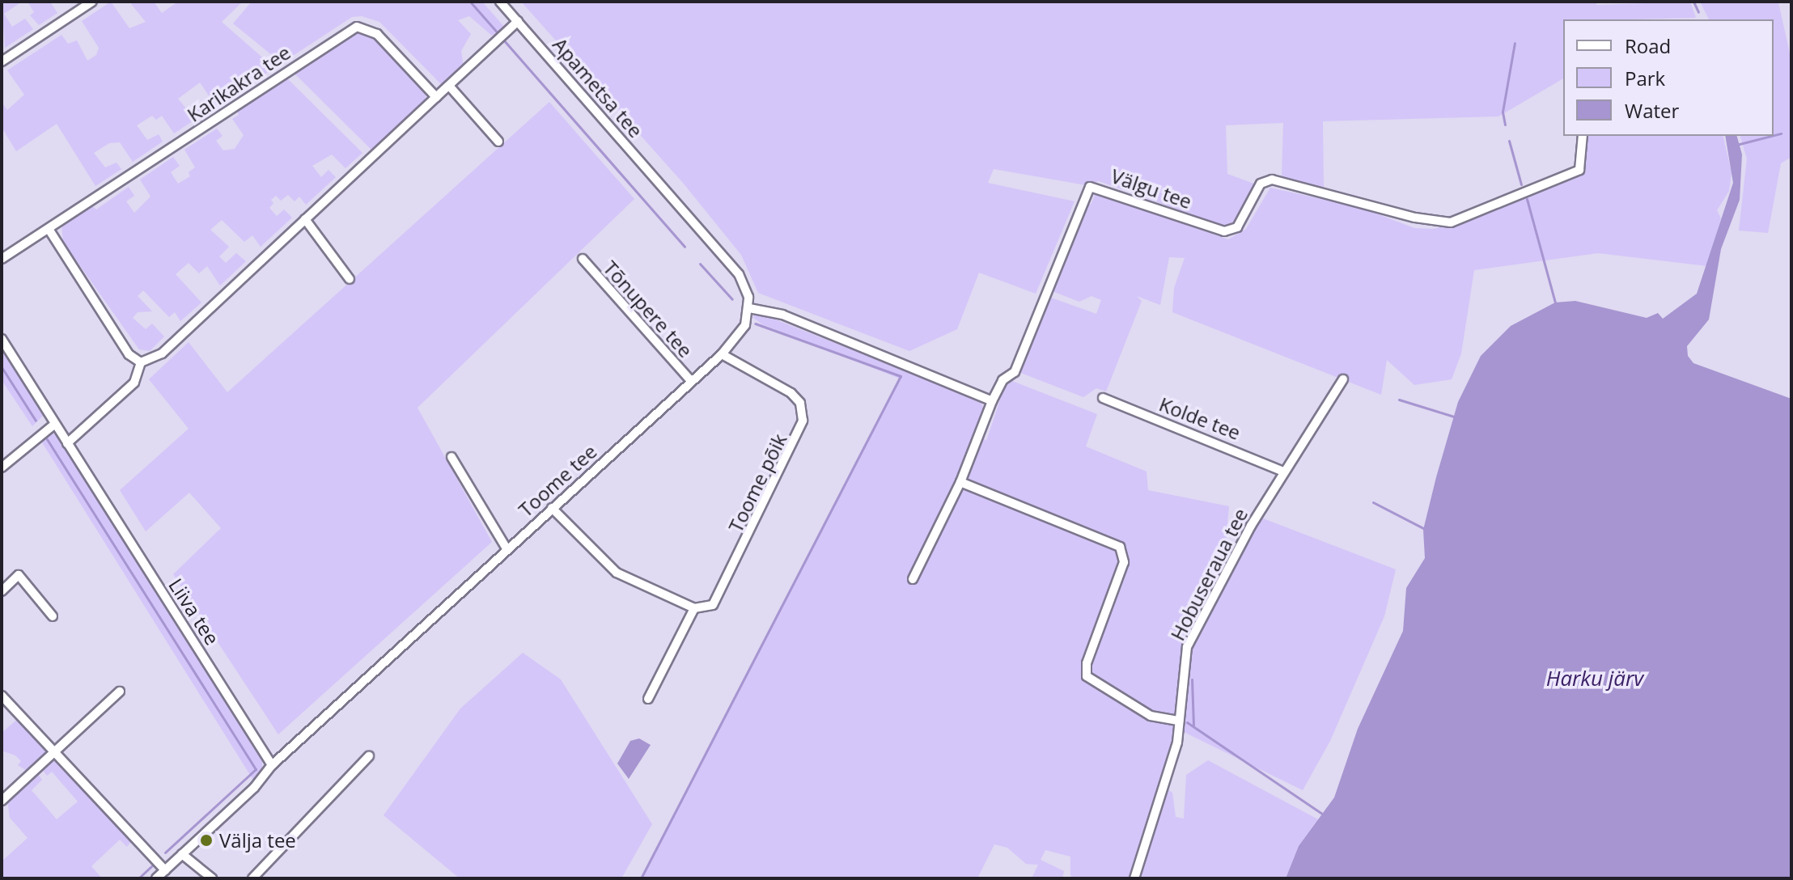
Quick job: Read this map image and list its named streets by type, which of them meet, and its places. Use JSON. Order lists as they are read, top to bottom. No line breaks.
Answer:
{"streets":{"street":["Karikakra tee","Apametsa tee","Välgu tee","Tõnupere tee","Kolde tee","Toome tee","Toome põik","Hobuseraua tee","Liiva tee"]},"crossings":[["Apametsa tee","Toome tee"],["Tõnupere tee","Toome tee"],["Kolde tee","Hobuseraua tee"],["Toome tee","Toome põik"],["Toome tee","Liiva tee"]],"water":["Harku järv"],"places":["Välja tee"],"legend":["Road","Park","Water"]}
